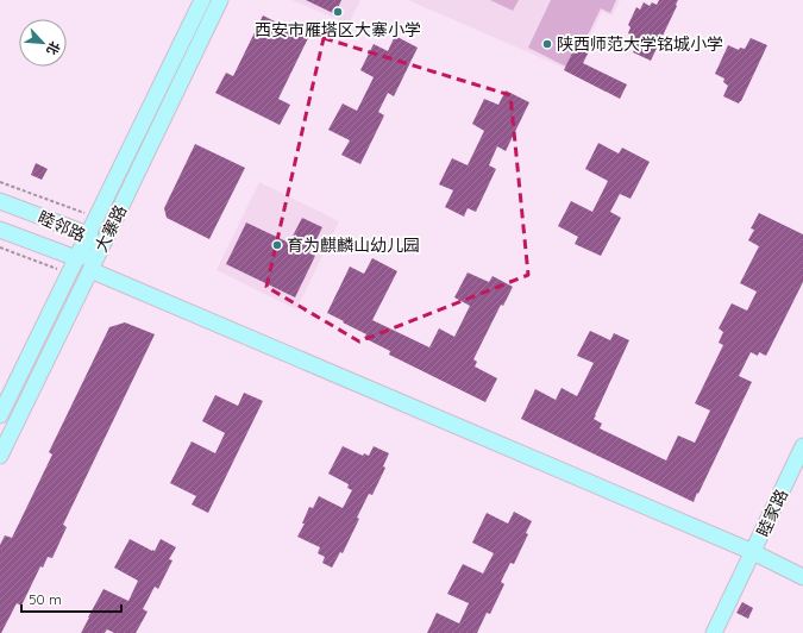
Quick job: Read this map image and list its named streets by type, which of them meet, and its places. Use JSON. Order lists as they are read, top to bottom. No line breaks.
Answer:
{"streets":{"street":["睦邻路","大寨路","睦家路"]},"crossings":[["睦邻路","大寨路"]],"places":["西安市雁塔区大寨小学","陕西师范大学铭城小学","育为麒麟山幼儿园"],"scale_bar":"50 m","north":"bottom right"}
